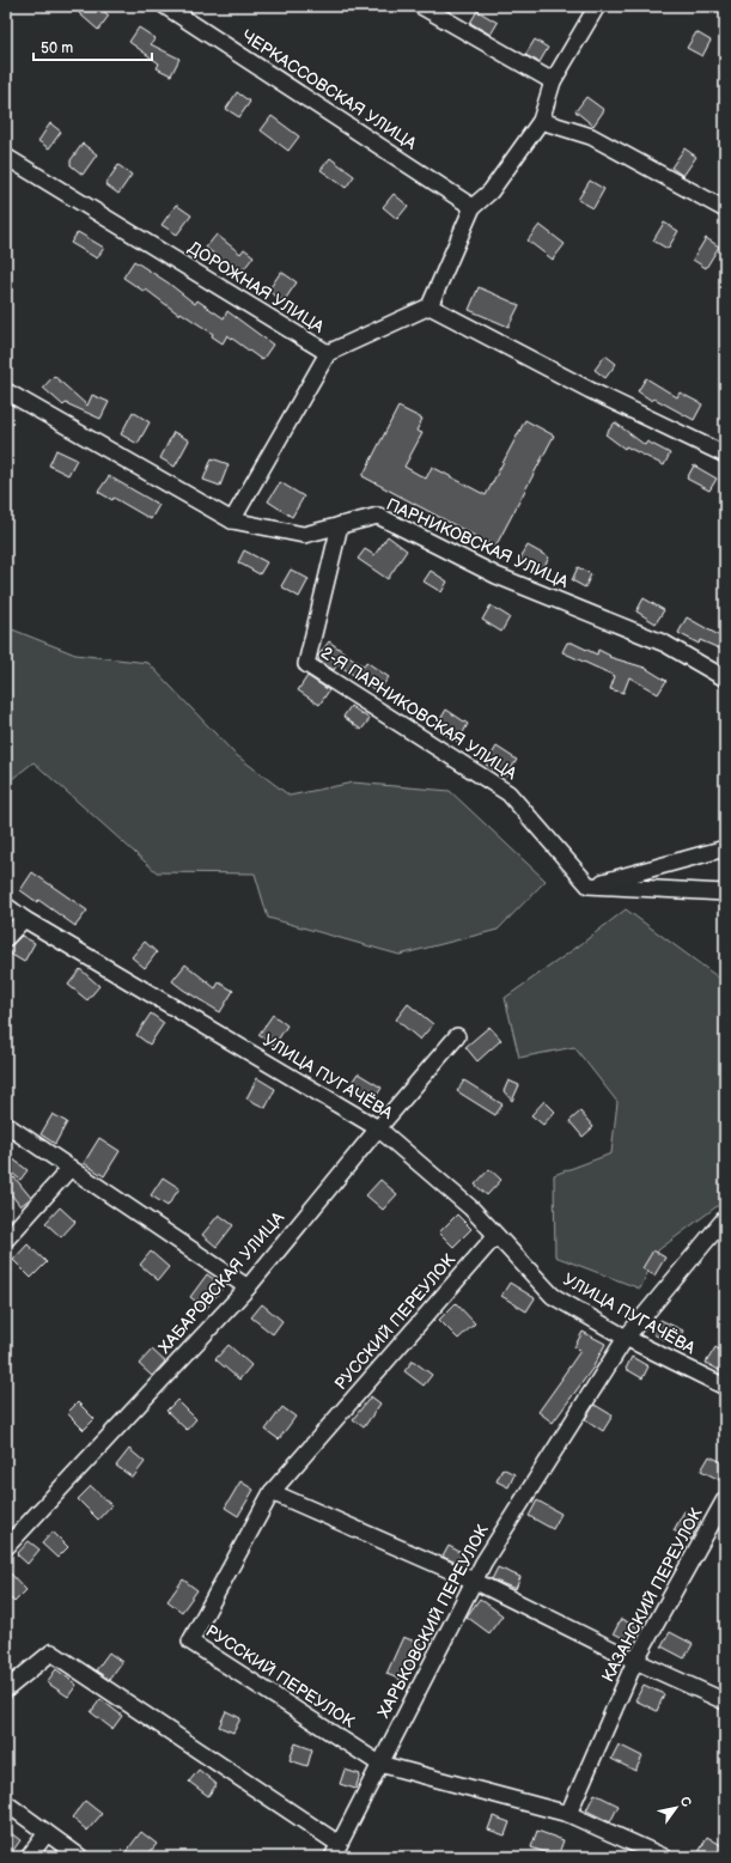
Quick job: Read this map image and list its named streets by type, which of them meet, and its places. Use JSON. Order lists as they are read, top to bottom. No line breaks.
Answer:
{"streets":{"street":["ЧЕРКАССОВСКАЯ УЛИЦА","ДОРОЖНАЯ УЛИЦА","ПАРНИКОВСКАЯ УЛИЦА","2-Я ПАРНИКОВСКАЯ УЛИЦА","УЛИЦА ПУГАЧЁВА","ХАБАРОВСКАЯ УЛИЦА","РУССКИЙ ПЕРЕУЛОК","КАЗАНСКИЙ ПЕРЕУЛОК","ХАРЬКОВСКИЙ ПЕРЕУЛОК"]},"crossings":[["ПАРНИКОВСКАЯ УЛИЦА","2-Я ПАРНИКОВСКАЯ УЛИЦА"],["УЛИЦА ПУГАЧЁВА","ХАБАРОВСКАЯ УЛИЦА"],["УЛИЦА ПУГАЧЁВА","РУССКИЙ ПЕРЕУЛОК"],["УЛИЦА ПУГАЧЁВА","ХАРЬКОВСКИЙ ПЕРЕУЛОК"],["РУССКИЙ ПЕРЕУЛОК","КАЗАНСКИЙ ПЕРЕУЛОК"],["РУССКИЙ ПЕРЕУЛОК","ХАРЬКОВСКИЙ ПЕРЕУЛОК"]],"scale_bar":"50 m","north":"top right"}
